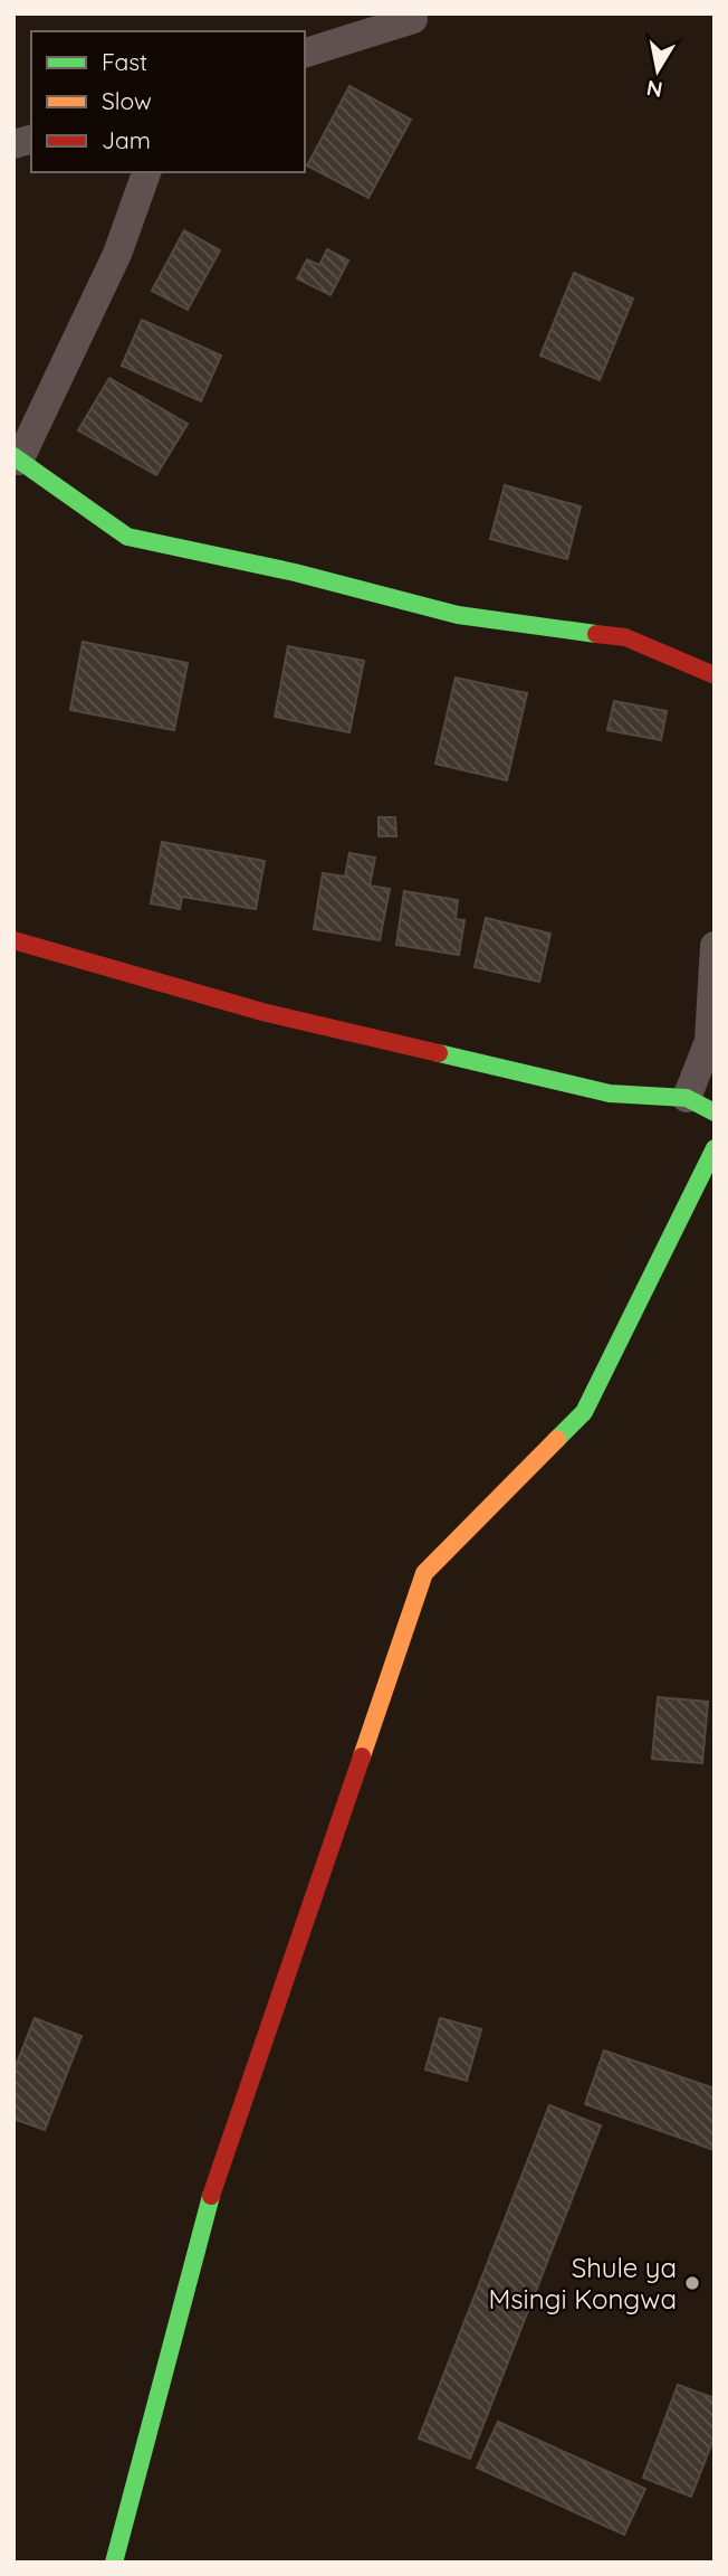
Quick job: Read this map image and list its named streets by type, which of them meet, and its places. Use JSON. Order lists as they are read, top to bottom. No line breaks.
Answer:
{"places":["Shule ya Msingi Kongwa"],"legend":["Fast","Slow","Jam"],"north":"bottom"}
